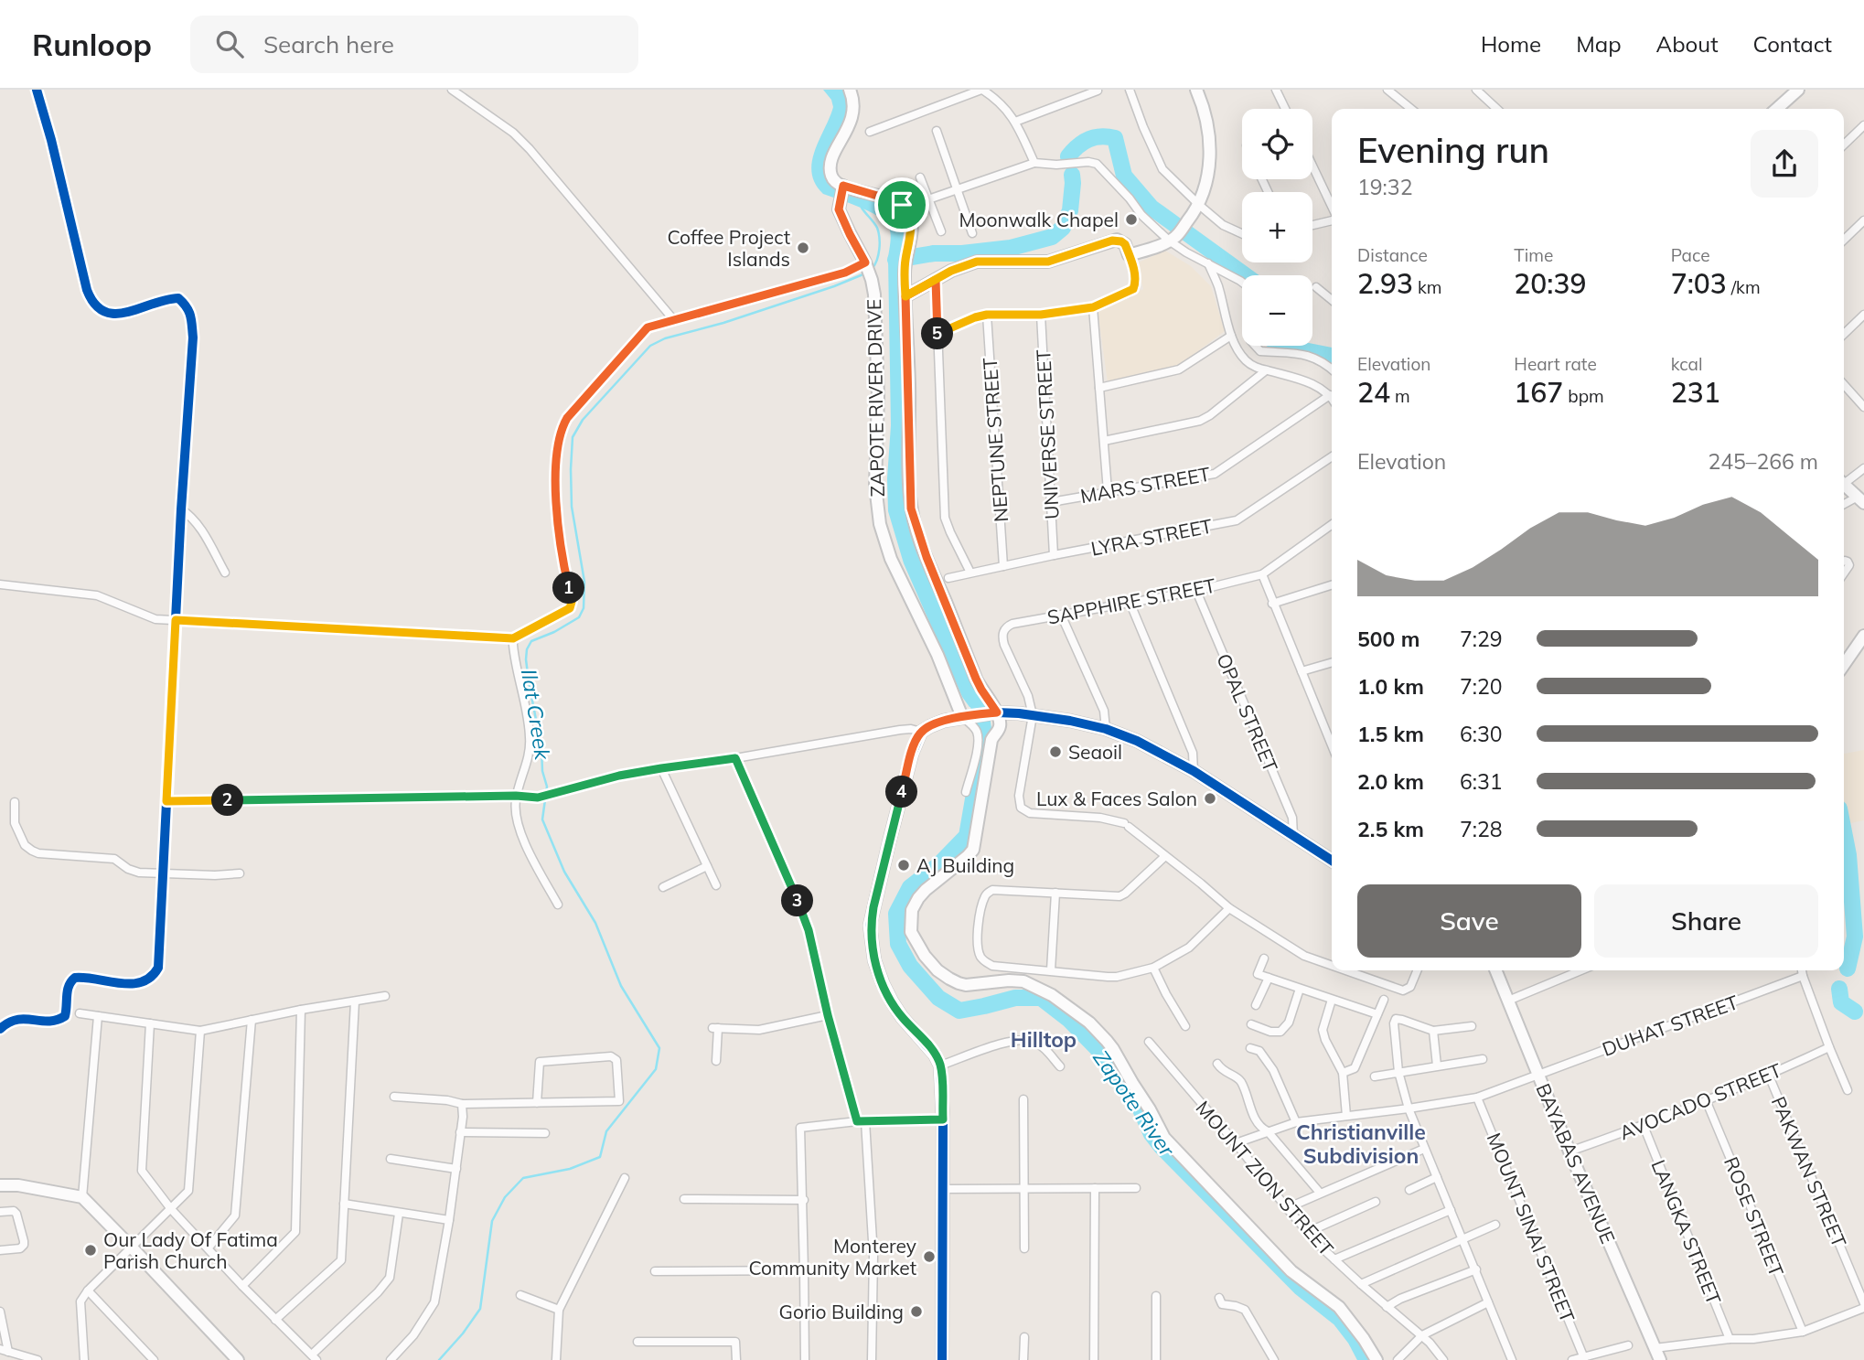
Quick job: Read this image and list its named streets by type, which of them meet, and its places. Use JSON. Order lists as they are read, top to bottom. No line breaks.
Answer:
{"streets":{"main road":["ZAPOTE RIVER DRIVE","BAYABAS AVENUE"],"street":["UNIVERSE STREET","NEPTUNE STREET","MARS STREET","LYRA STREET","SAPPHIRE STREET","OPAL STREET","DUHAT STREET","AVOCADO STREET","PAKWAN STREET","MOUNT ZION STREET","ROSE STREET","MOUNT SINAI STREET","LANGKA STREET"]},"crossings":[["UNIVERSE STREET","MARS STREET"],["UNIVERSE STREET","LYRA STREET"],["NEPTUNE STREET","LYRA STREET"],["SAPPHIRE STREET","OPAL STREET"],["DUHAT STREET","BAYABAS AVENUE"],["DUHAT STREET","MOUNT ZION STREET"],["DUHAT STREET","MOUNT SINAI STREET"],["AVOCADO STREET","BAYABAS AVENUE"],["AVOCADO STREET","PAKWAN STREET"],["AVOCADO STREET","ROSE STREET"],["AVOCADO STREET","LANGKA STREET"]],"districts":["Hilltop","Christianville Subdivision"],"water":["Ilat Creek","Zapote River"],"places":["Moonwalk Chapel","Coffee Project Islands","Seaoil","Lux & Faces Salon","AJ Building","Our Lady Of Fatima Parish Church","Monterey Community Market","Gorio Building"],"page":{"header":"Runloop","search":"Search here","nav":["Home","Map","About","Contact"],"map_buttons":["+","−"],"heading":["Evening run","19:32"],"stats":[["Distance","2.93 km"],["Time","20:39"],["Pace","7:03 /km"],["Elevation","24 m"],["Heart rate","167 bpm"],["kcal","231"]],"pins":["5","1","4","2","3"],"chart":["Elevation","245–266 m"],"list":[{"name":"500 m","note":"7:29"},{"name":"1.0 km","note":"7:20"},{"name":"1.5 km","note":"6:30"},{"name":"2.0 km","note":"6:31"},{"name":"2.5 km","note":"7:28"}],"buttons":["Save","Share"]}}
